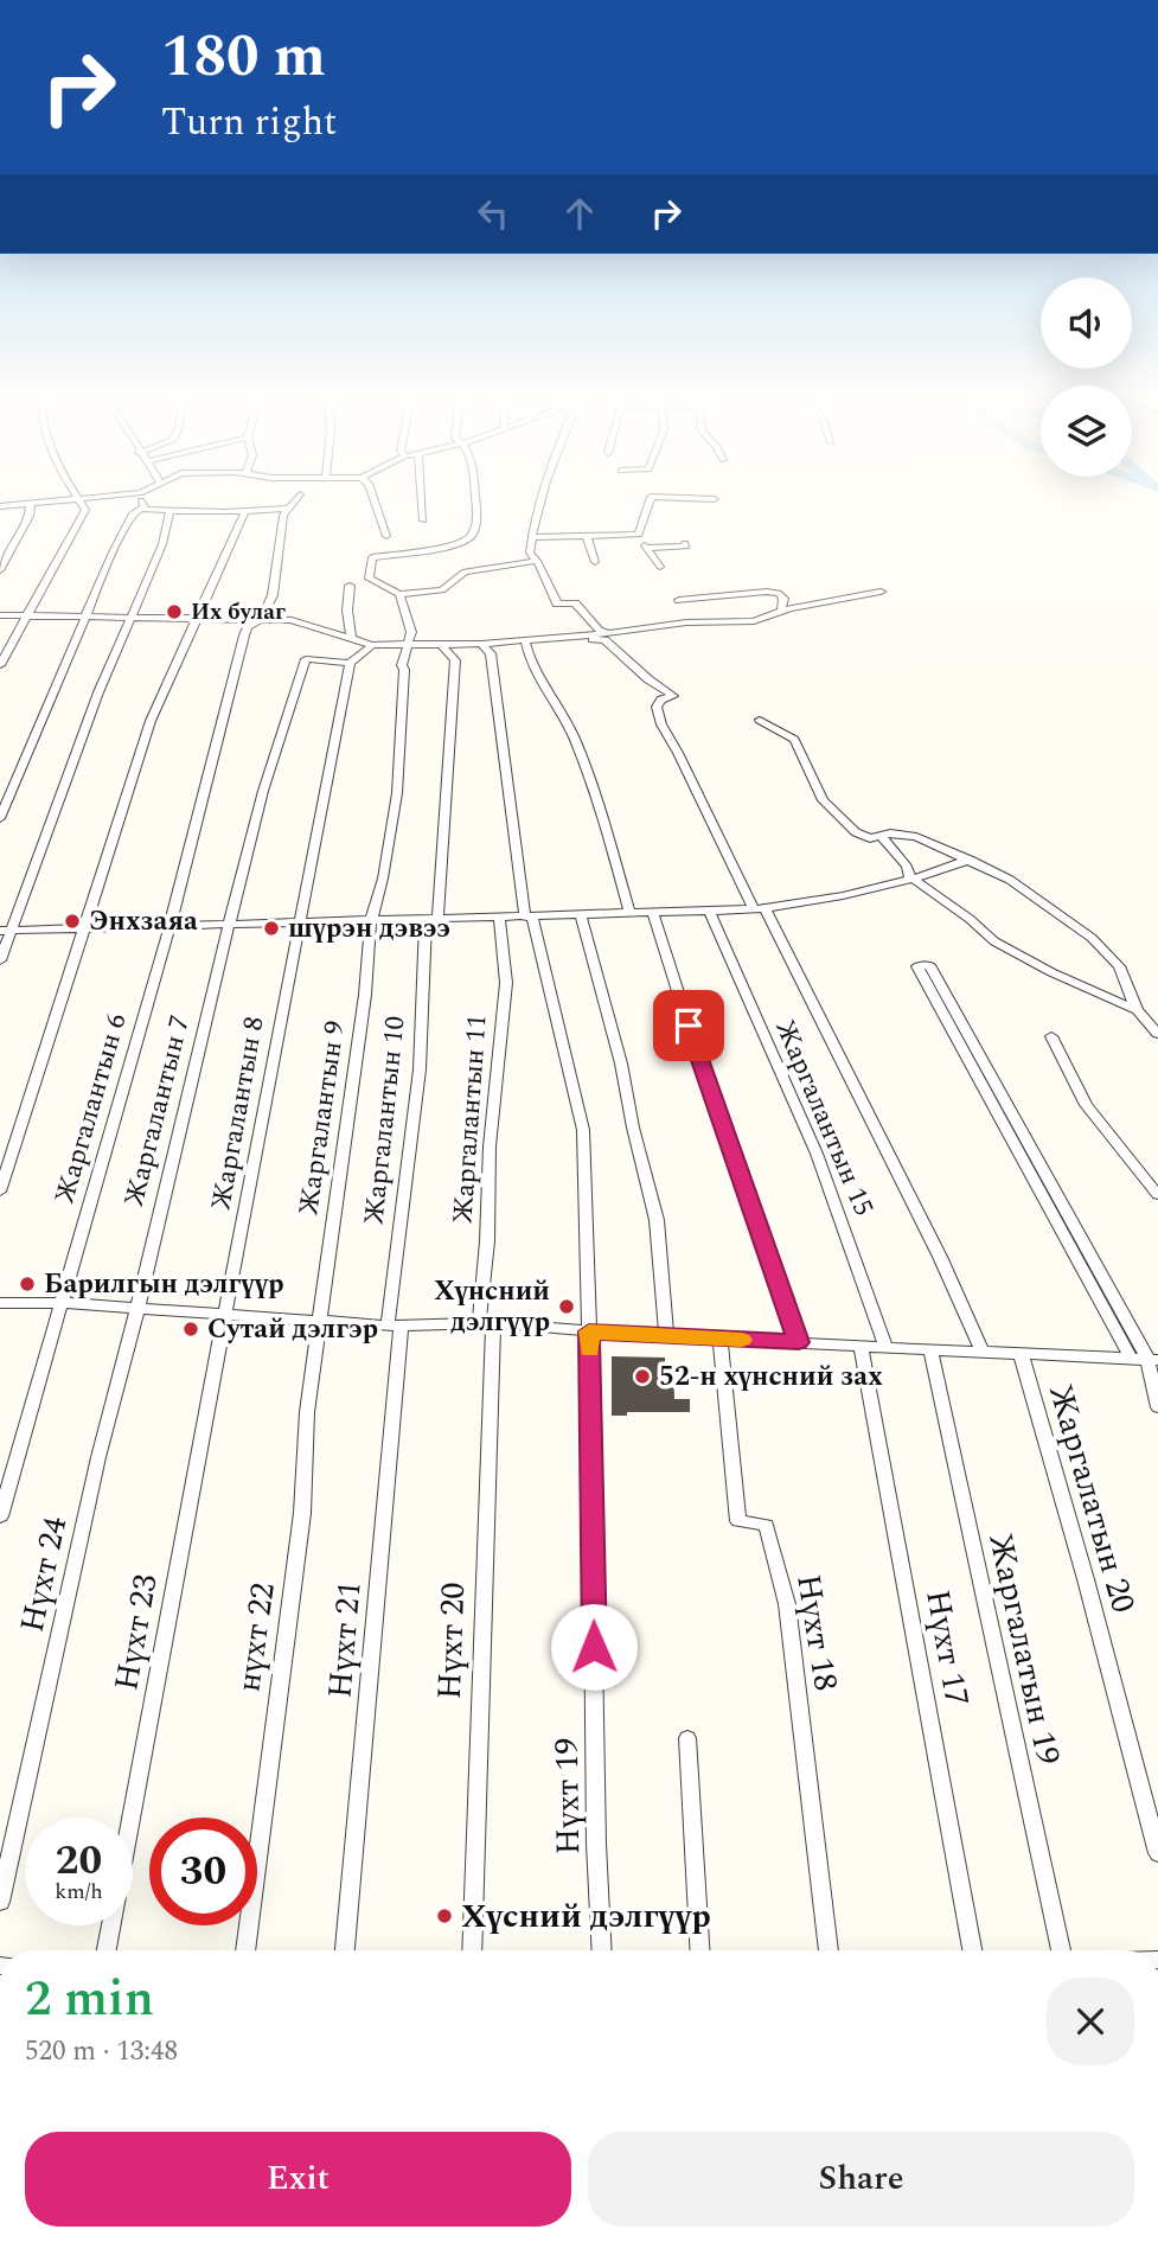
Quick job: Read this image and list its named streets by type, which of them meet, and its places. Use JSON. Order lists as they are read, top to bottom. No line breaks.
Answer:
{"streets":{"street":["Жаргалантын 6","Жаргалантын 7","Жаргалантын 8","Жаргалантын 9","Жаргалантын 15","Жаргалантын 11","Жаргалантын 10","Жаргалатын 20","Нүхт 24","Нүхт 23","Нүхт 18","нүхт 22","Нүхт 21","Нүхт 20","Нүхт 17","Жаргалатын 19","Нүхт 19"]},"crossings":[["Жаргалантын 7","Жаргалантын 8"],["Жаргалантын 7","Нүхт 24"],["Жаргалантын 8","Нүхт 23"],["Жаргалантын 9","нүхт 22"],["Жаргалантын 11","Нүхт 20"],["Жаргалантын 10","Нүхт 21"]],"places":["Их булаг","Энхзаяа","шүрэн дэвээ","Барилгын дэлгүүр","Хүнсний дэлгүүр","Сутай дэлгэр","52-н хүнсний зах","Хүсний дэлгүүр"],"page":{"turn":["180 m","Turn right"],"speed":"20 km/h","limit":"30","heading":["2 min","520 m · 13:48"],"buttons":["Exit","Share"]}}
